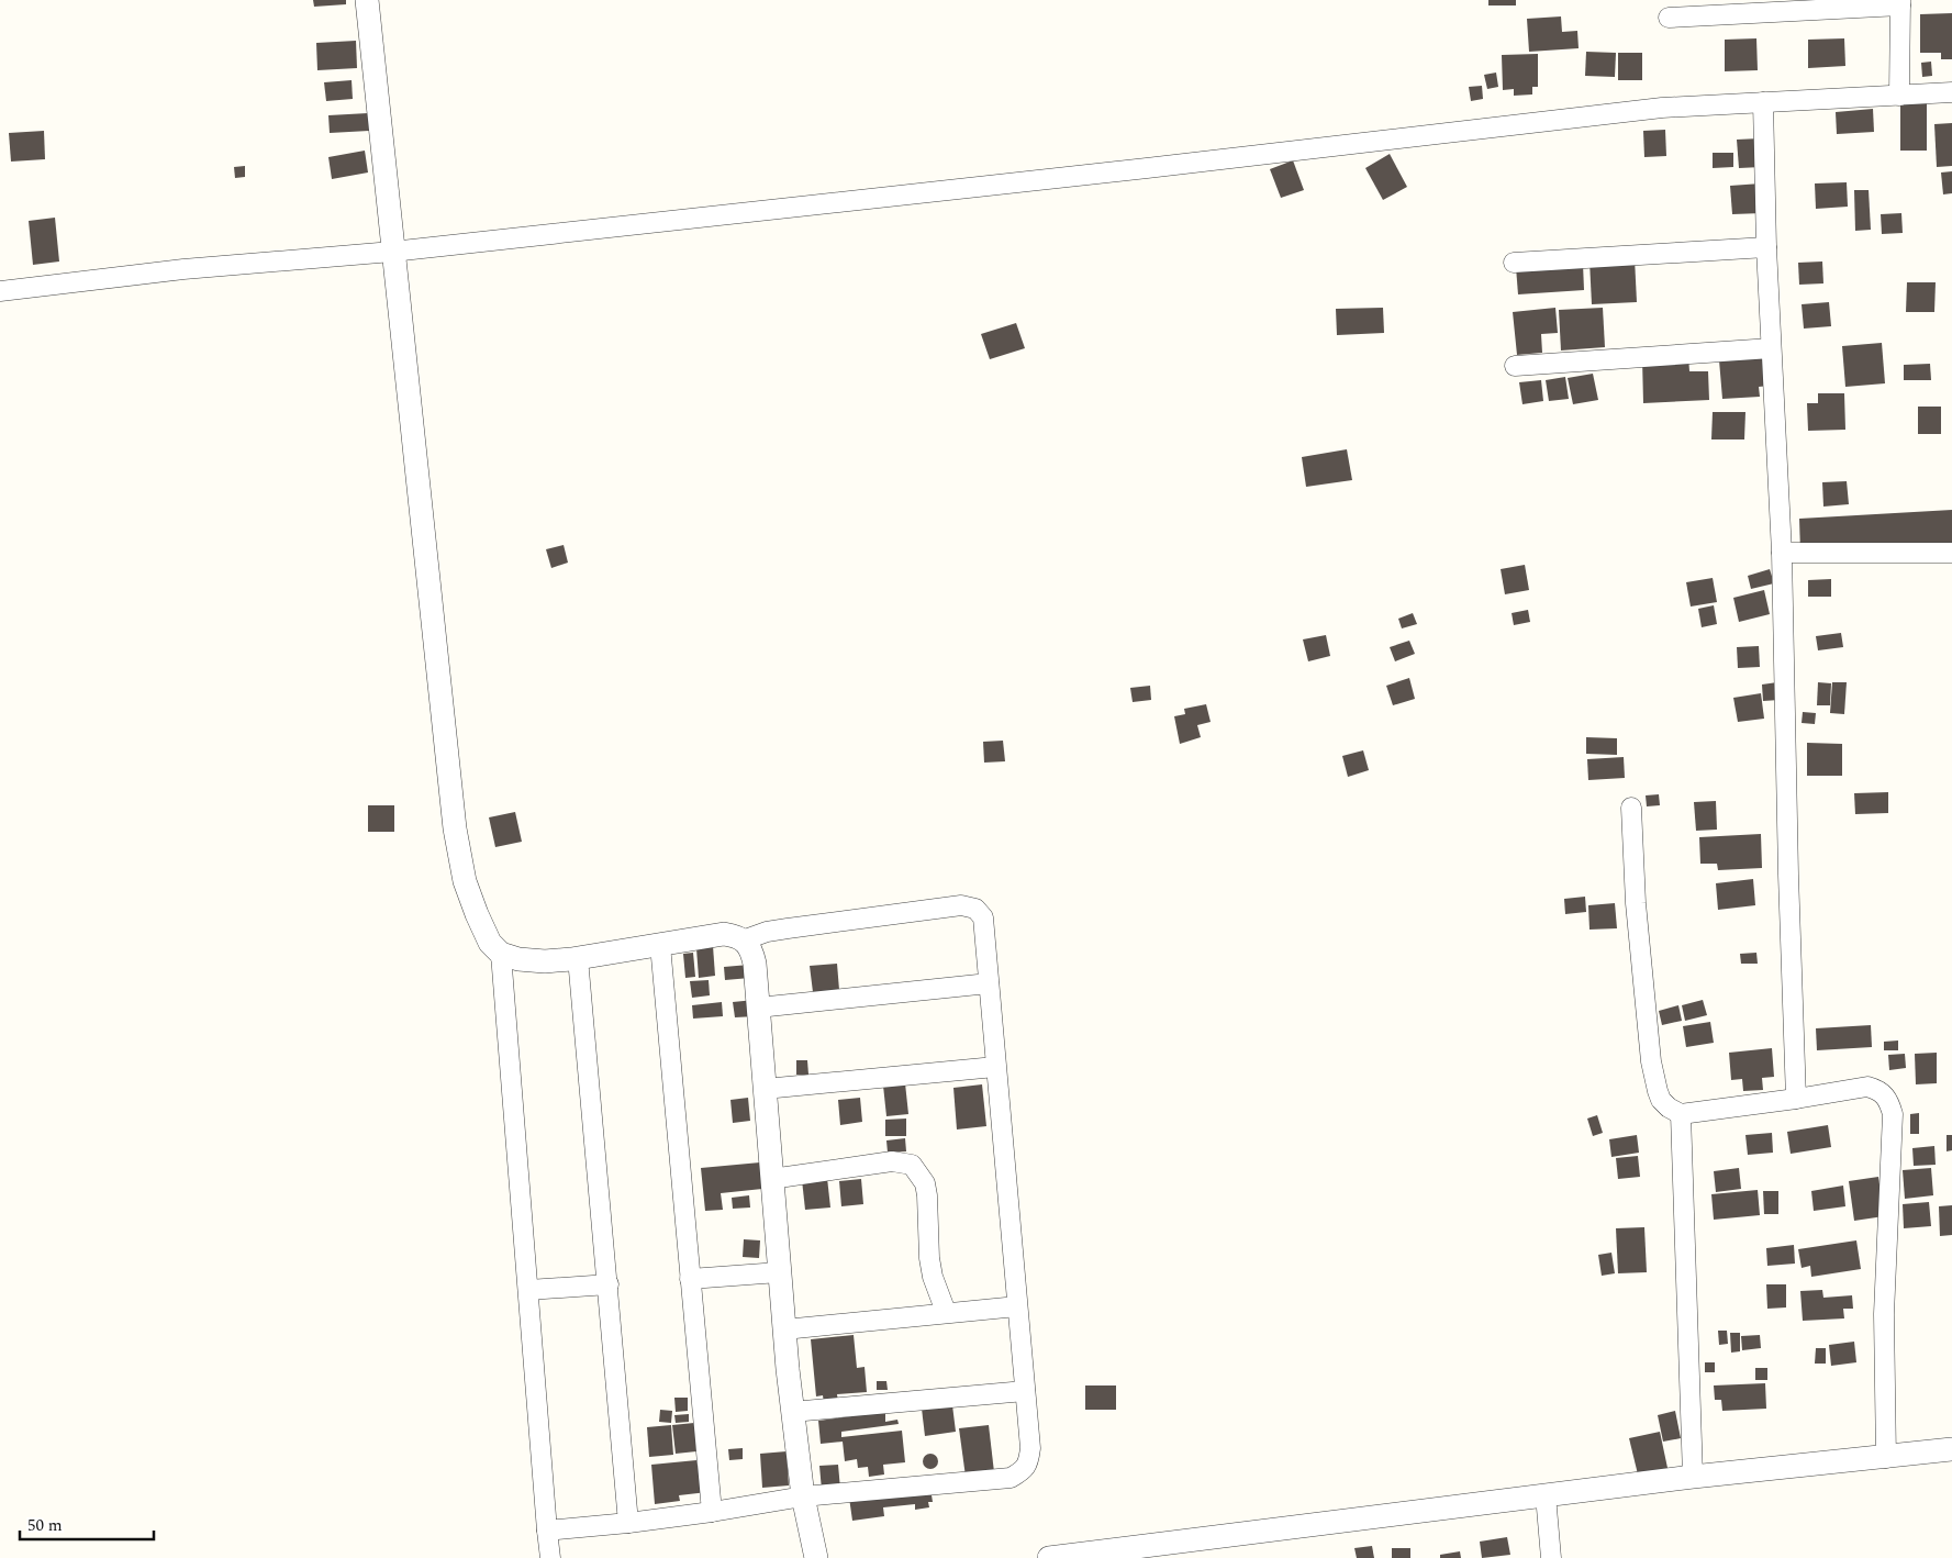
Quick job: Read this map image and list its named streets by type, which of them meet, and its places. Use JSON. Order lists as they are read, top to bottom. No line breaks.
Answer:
{"scale_bar":"50 m"}
